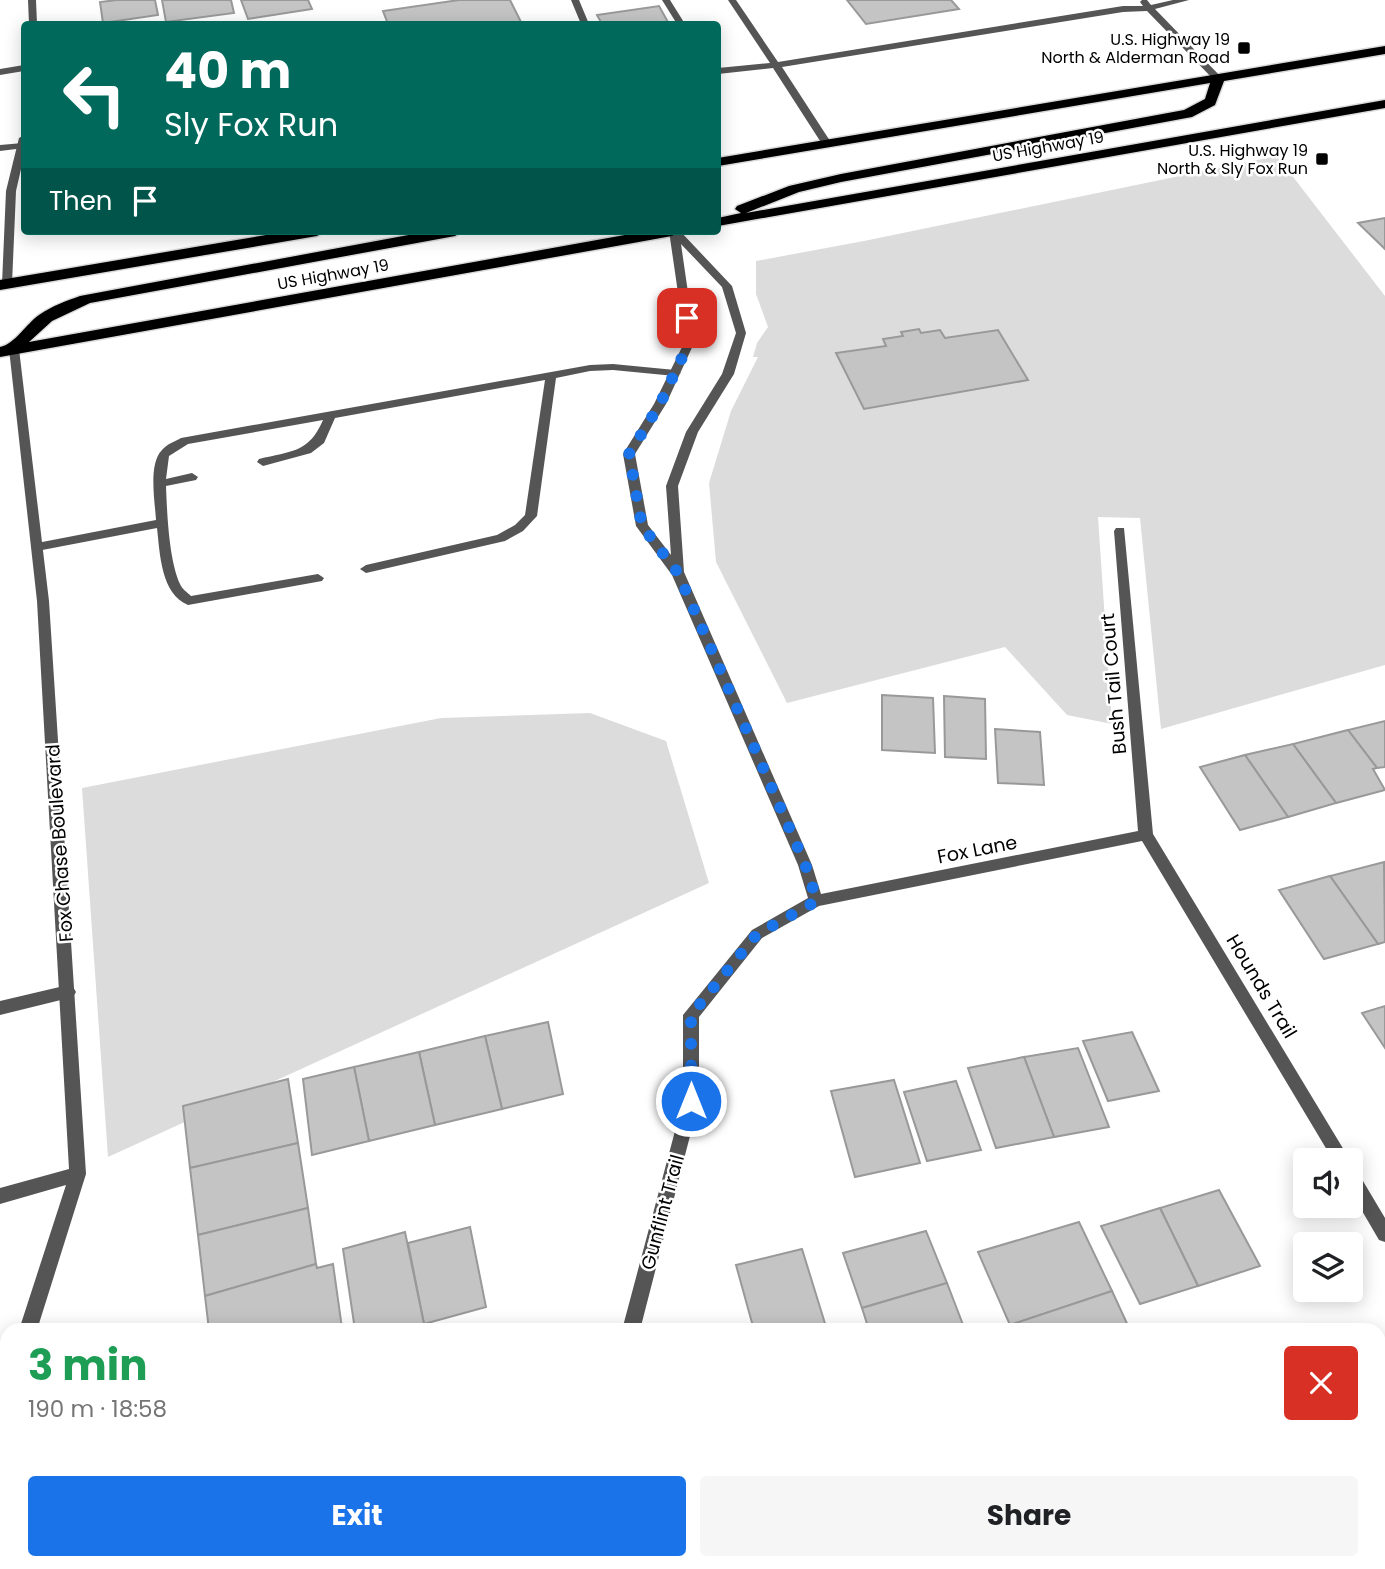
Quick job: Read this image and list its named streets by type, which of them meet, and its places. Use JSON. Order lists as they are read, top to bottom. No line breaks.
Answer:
{"streets":{"highway":["US Highway 19"],"street":["Bush Tail Court","Fox Chase Boulevard","Fox Lane","Hounds Trail","Gunflint Trail"]},"crossings":[["US Highway 19","Fox Chase Boulevard"],["Bush Tail Court","Fox Lane"],["Bush Tail Court","Hounds Trail"],["Fox Lane","Hounds Trail"],["Fox Lane","Gunflint Trail"]],"places":{"transit":["U.S. Highway 19 North & Alderman Road","U.S. Highway 19 North & Sly Fox Run"]},"page":{"turn":["40 m","Sly Fox Run"],"then":"Then","heading":["3 min","190 m · 18:58"],"buttons":["Exit","Share"]}}
